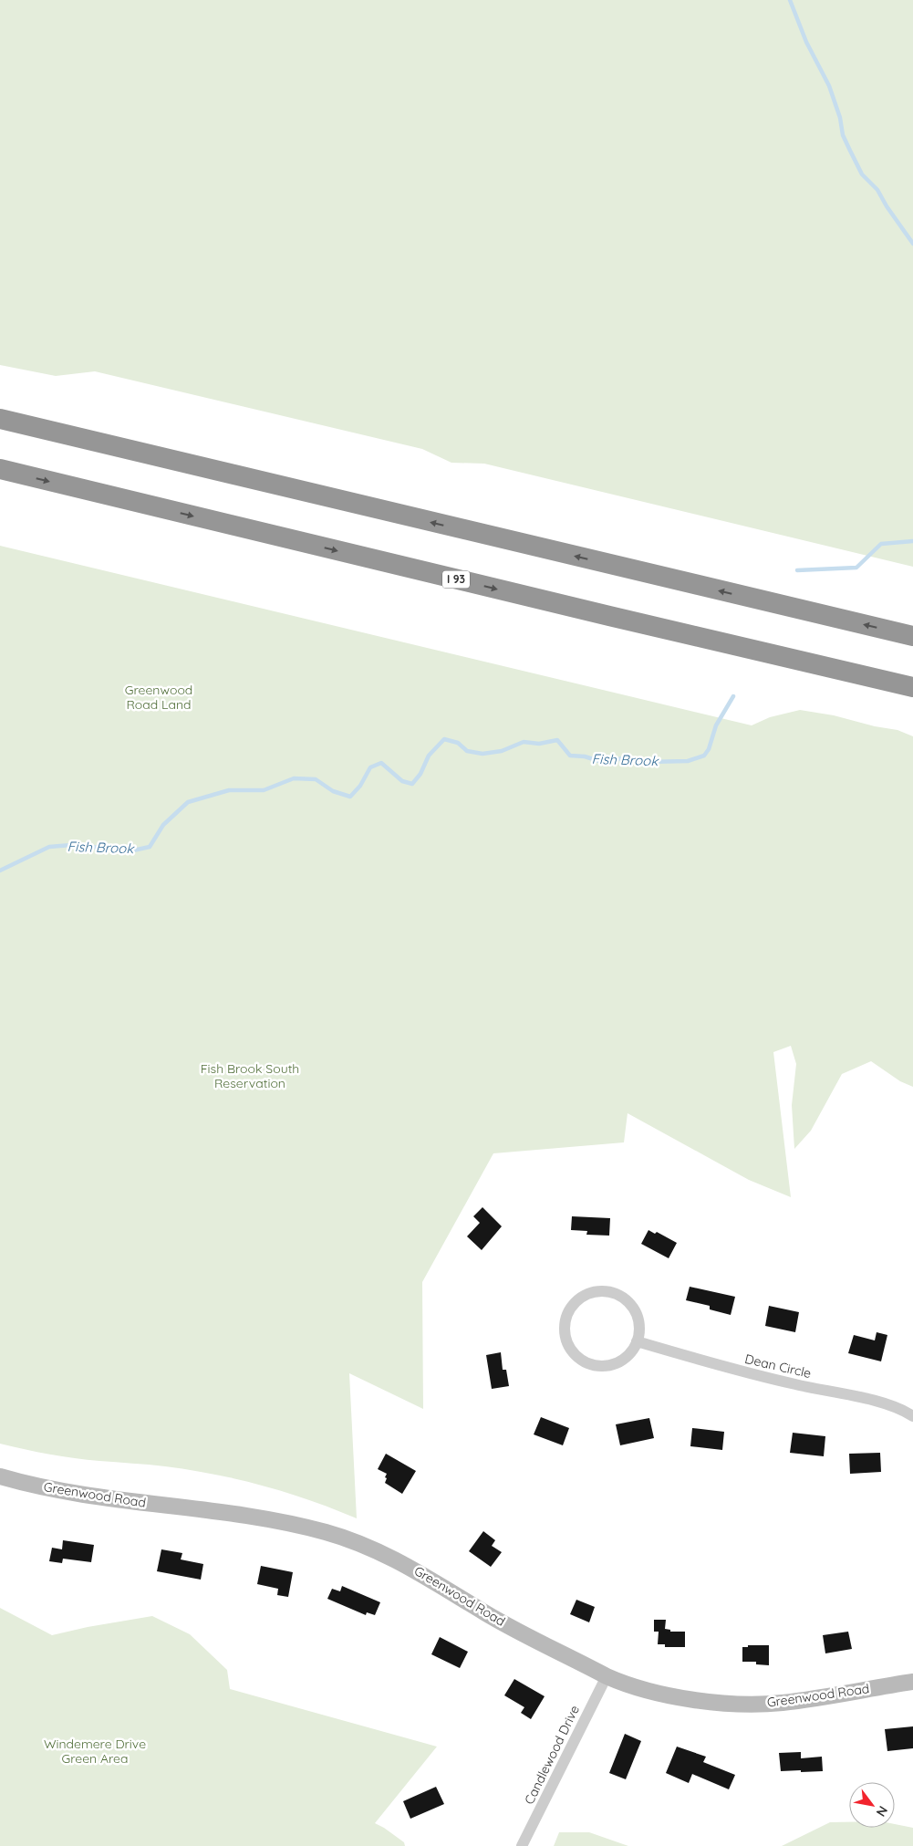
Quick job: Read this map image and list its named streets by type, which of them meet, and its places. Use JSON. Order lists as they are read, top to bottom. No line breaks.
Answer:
{"streets":{"highway":["I 93"],"street":["Dean Circle","Greenwood Road","Candlewood Drive"]},"crossings":[["Greenwood Road","Candlewood Drive"]],"water":["Fish Brook"],"parks":["Greenwood Road Land","Fish Brook South Reservation","Windemere Drive Green Area"],"north":"bottom right"}
